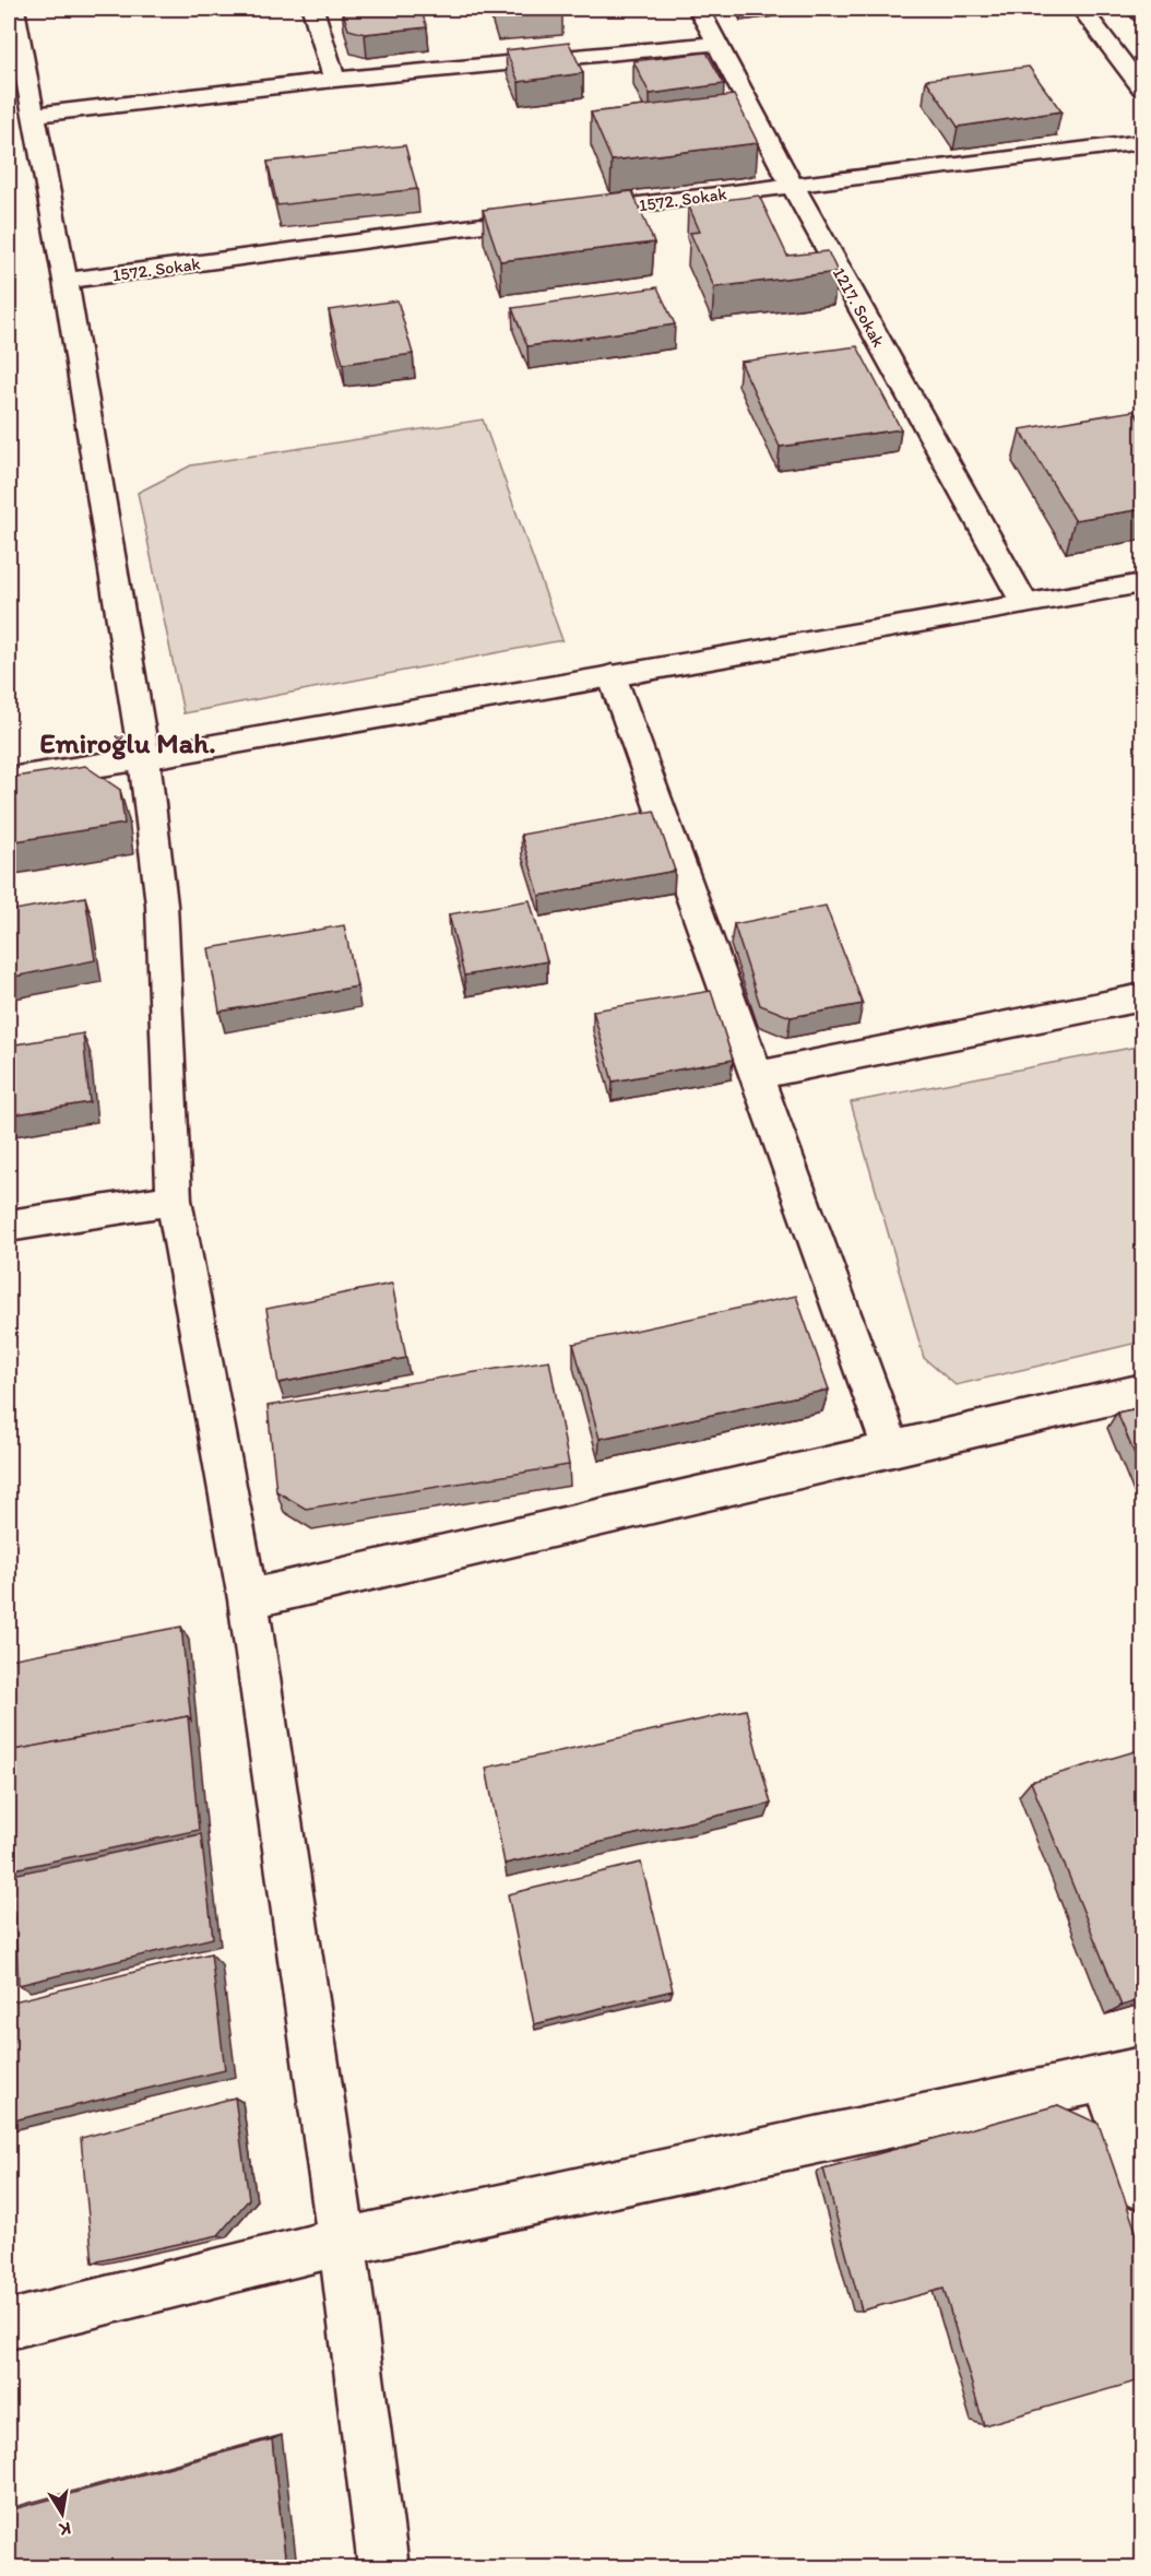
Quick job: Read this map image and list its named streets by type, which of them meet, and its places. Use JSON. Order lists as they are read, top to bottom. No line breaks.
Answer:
{"streets":{"street":["1572. Sokak","1217. Sokak"]},"crossings":[["1572. Sokak","1217. Sokak"]],"districts":["Emiroğlu Mah."],"north":"bottom"}
